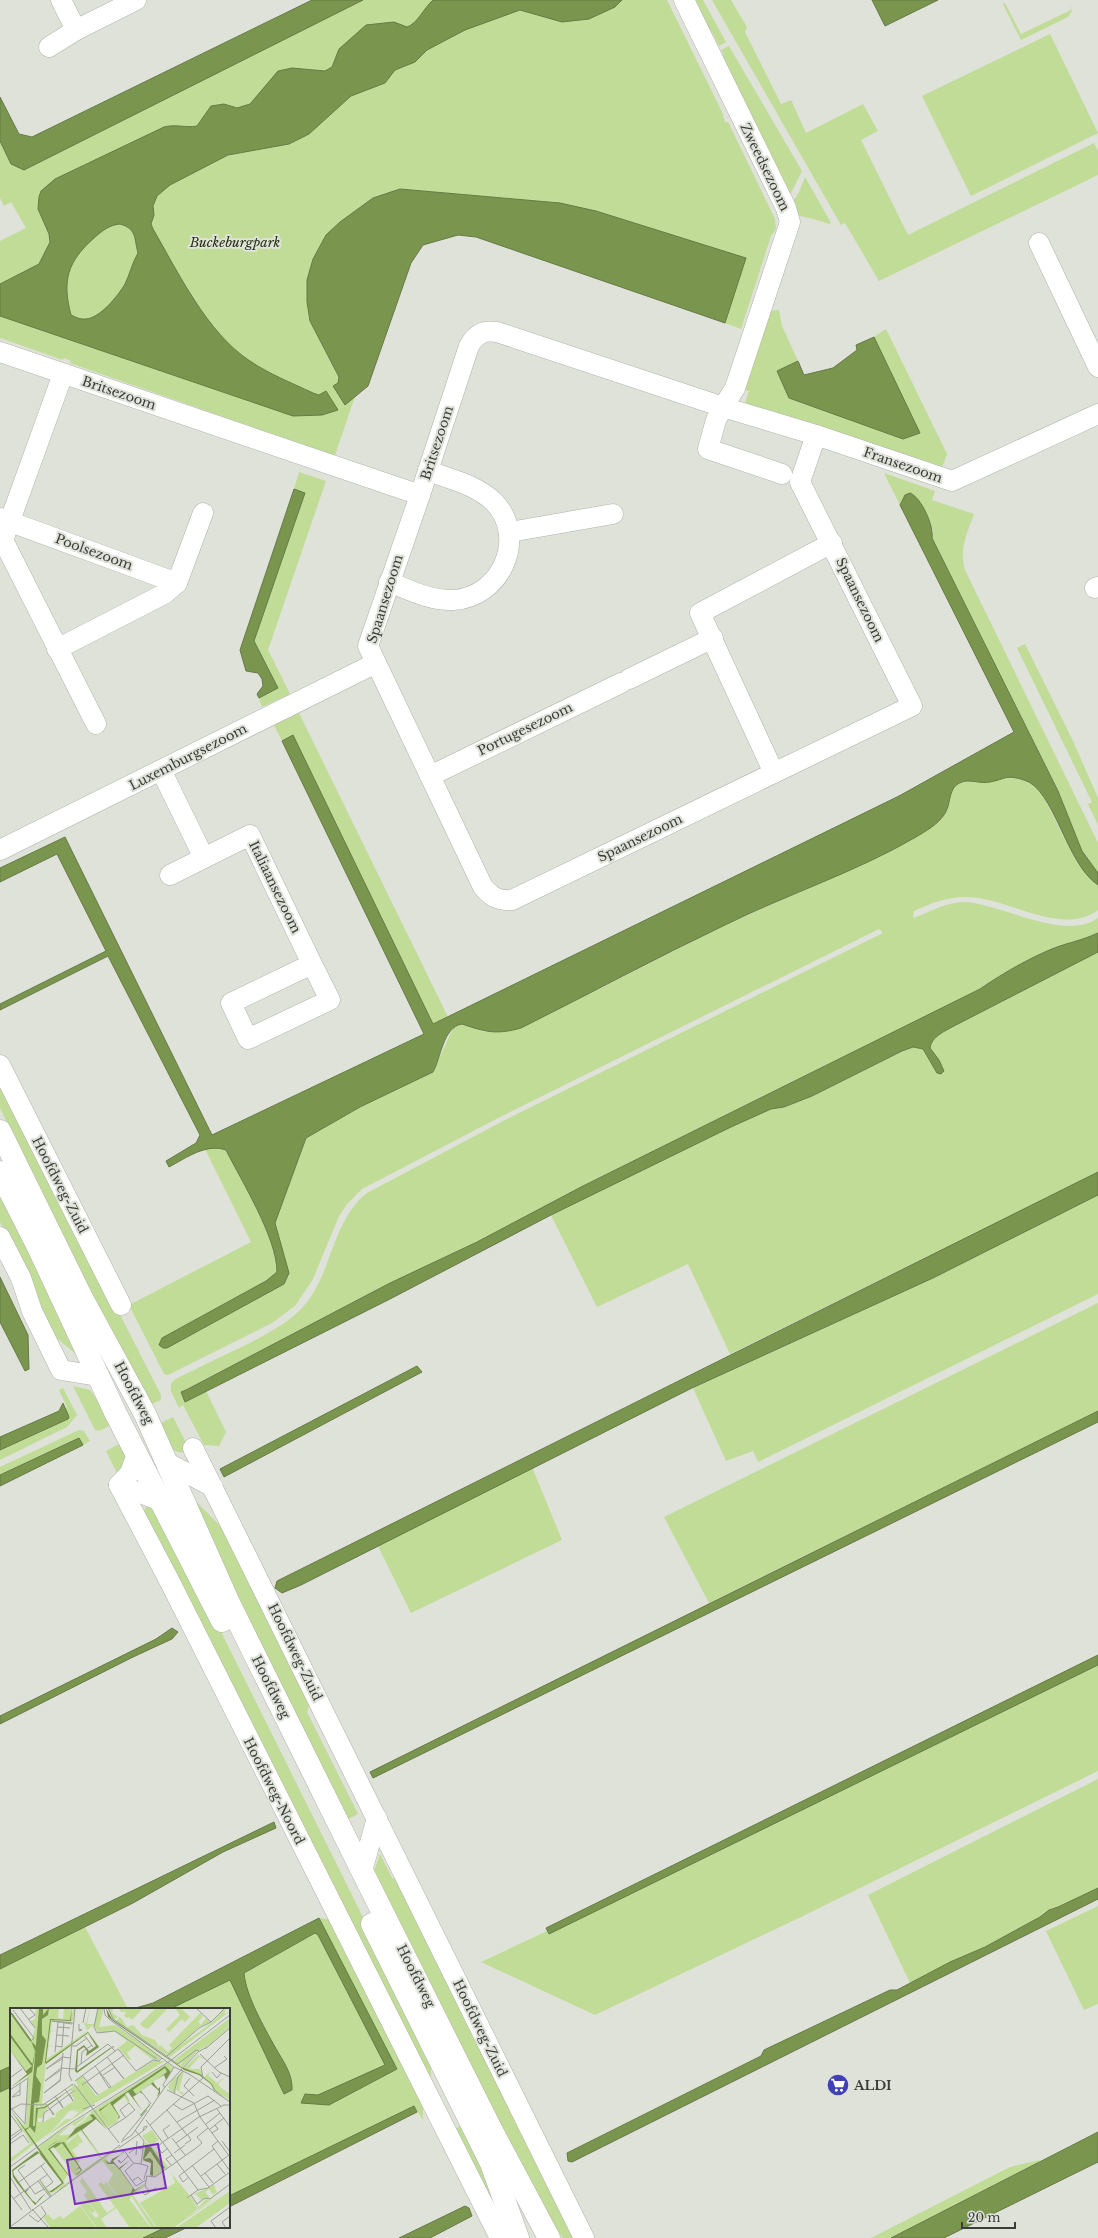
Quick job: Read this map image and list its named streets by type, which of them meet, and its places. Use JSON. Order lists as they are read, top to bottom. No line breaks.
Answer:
{"streets":{"main road":["Hoofdweg"],"street":["Zweedsezoom","Britsezoom","Fransezoom","Poolsezoom","Spaansezoom","Portugesezoom","Luxemburgsezoom","Italiaansezoom","Hoofdweg-Zuid","Hoofdweg-Noord"]},"crossings":[["Zweedsezoom","Britsezoom"],["Zweedsezoom","Fransezoom"],["Britsezoom","Fransezoom"],["Britsezoom","Spaansezoom"],["Fransezoom","Spaansezoom"],["Spaansezoom","Portugesezoom"],["Spaansezoom","Luxemburgsezoom"]],"parks":["Buckeburgpark"],"places":{"supermarket":["ALDI"]},"scale_bar":"20 m"}
